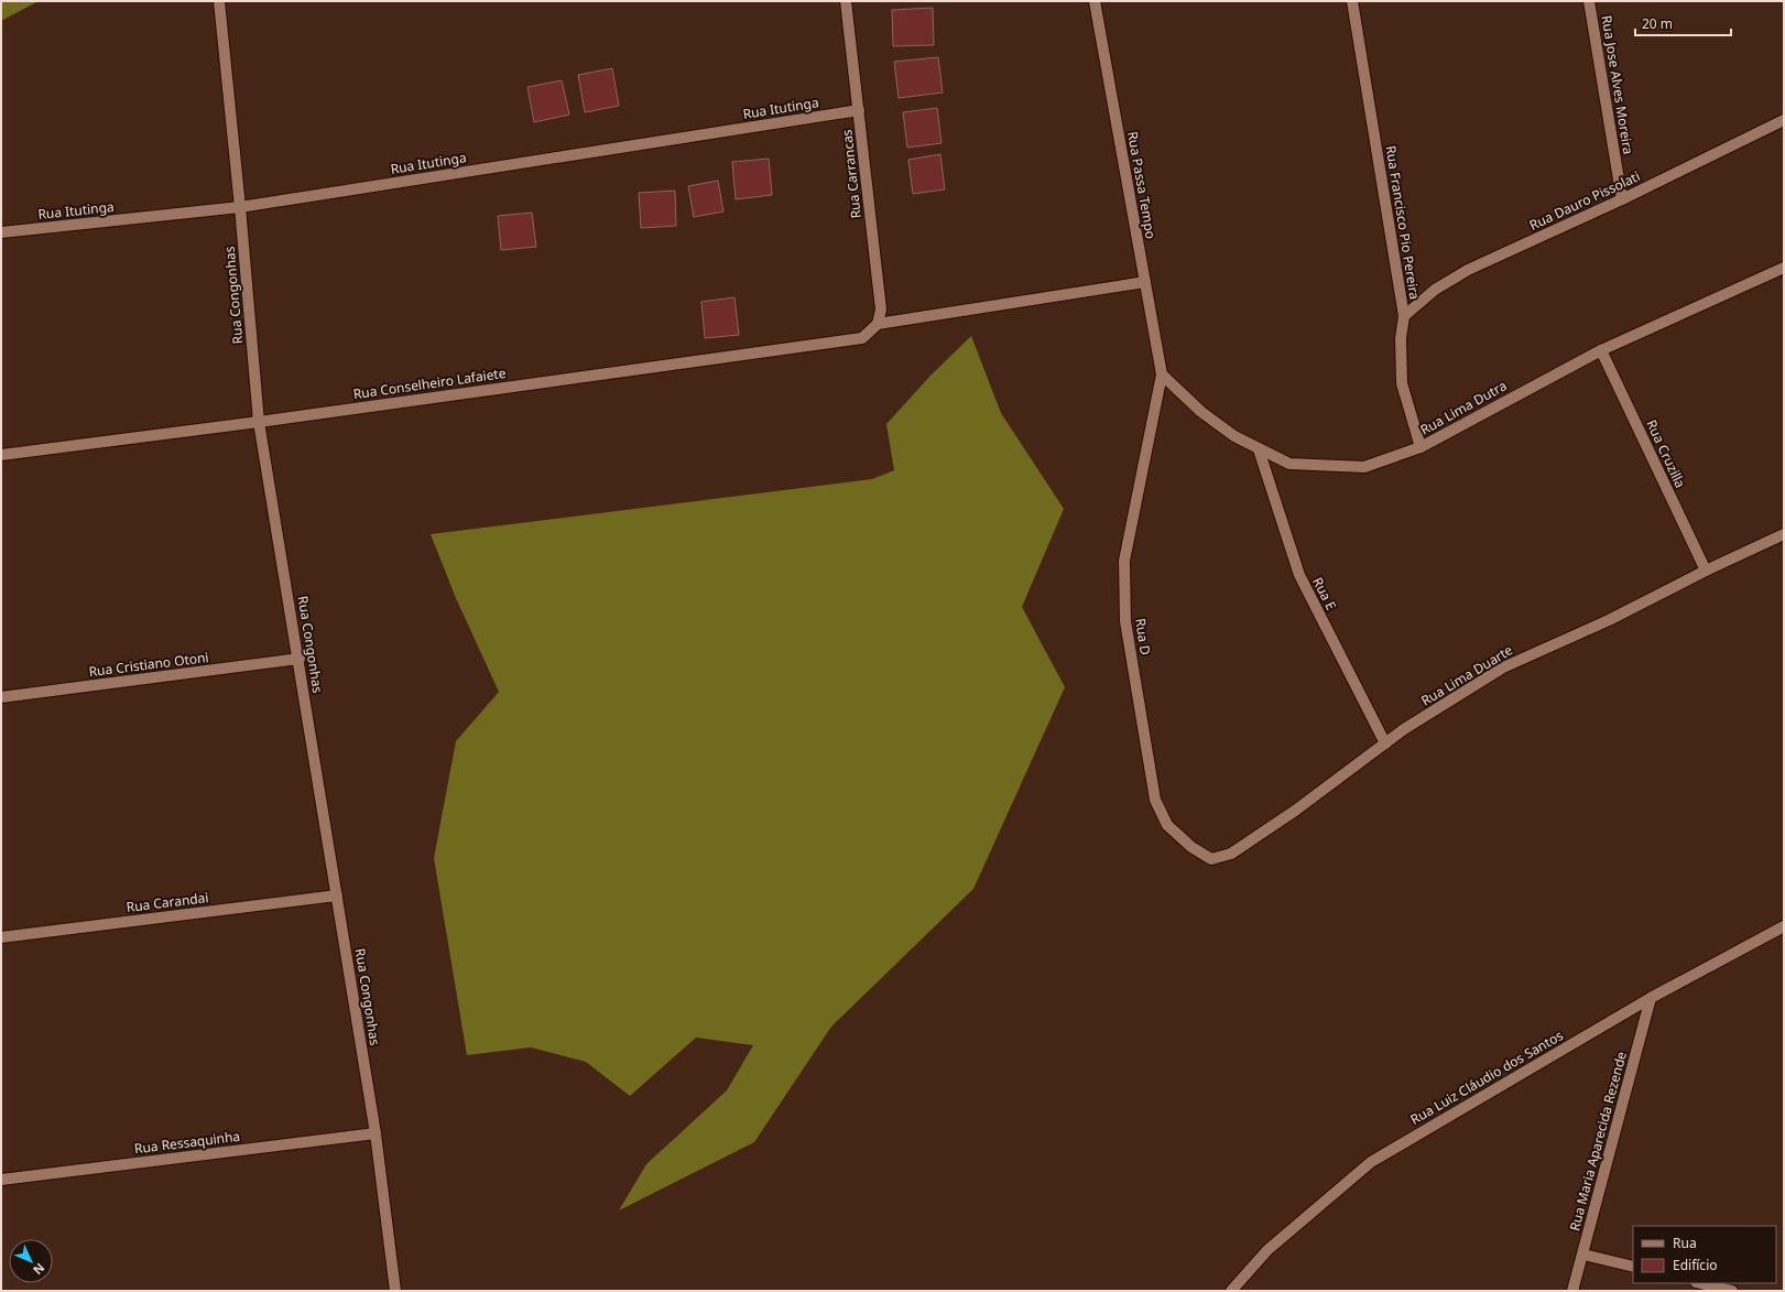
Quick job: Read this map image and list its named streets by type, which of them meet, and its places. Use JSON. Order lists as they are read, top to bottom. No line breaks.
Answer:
{"streets":{"street":["Rua Jose Alves Moreira","Rua Itutinga","Rua Carrancas","Rua Passa Tempo","Rua Dauro Pissolati","Rua Francisco Pio Pereira","Rua Congonhas","Rua Conselheiro Lafaiete","Rua Lima Dutra","Rua Cruzilla","Rua E","Rua D","Rua Cristiano Otoni","Rua Lima Duarte","Rua Carandai","Rua Luiz Cláudio dos Santos","Rua Maria Aparecida Rezende","Rua Ressaquinha"]},"crossings":[["Rua Jose Alves Moreira","Rua Dauro Pissolati"],["Rua Itutinga","Rua Carrancas"],["Rua Itutinga","Rua Congonhas"],["Rua Carrancas","Rua Conselheiro Lafaiete"],["Rua Passa Tempo","Rua Lima Dutra"],["Rua Passa Tempo","Rua D"],["Rua Dauro Pissolati","Rua Francisco Pio Pereira"],["Rua Francisco Pio Pereira","Rua Lima Dutra"],["Rua Congonhas","Rua Conselheiro Lafaiete"],["Rua Congonhas","Rua Cristiano Otoni"],["Rua Congonhas","Rua Carandai"],["Rua Congonhas","Rua Ressaquinha"],["Rua Lima Dutra","Rua Cruzilla"],["Rua Lima Dutra","Rua E"],["Rua Lima Dutra","Rua D"],["Rua Cruzilla","Rua Lima Duarte"],["Rua E","Rua Lima Duarte"],["Rua D","Rua Lima Duarte"],["Rua Luiz Cláudio dos Santos","Rua Maria Aparecida Rezende"]],"legend":["Rua","Edifício"],"scale_bar":"20 m","north":"bottom right"}
